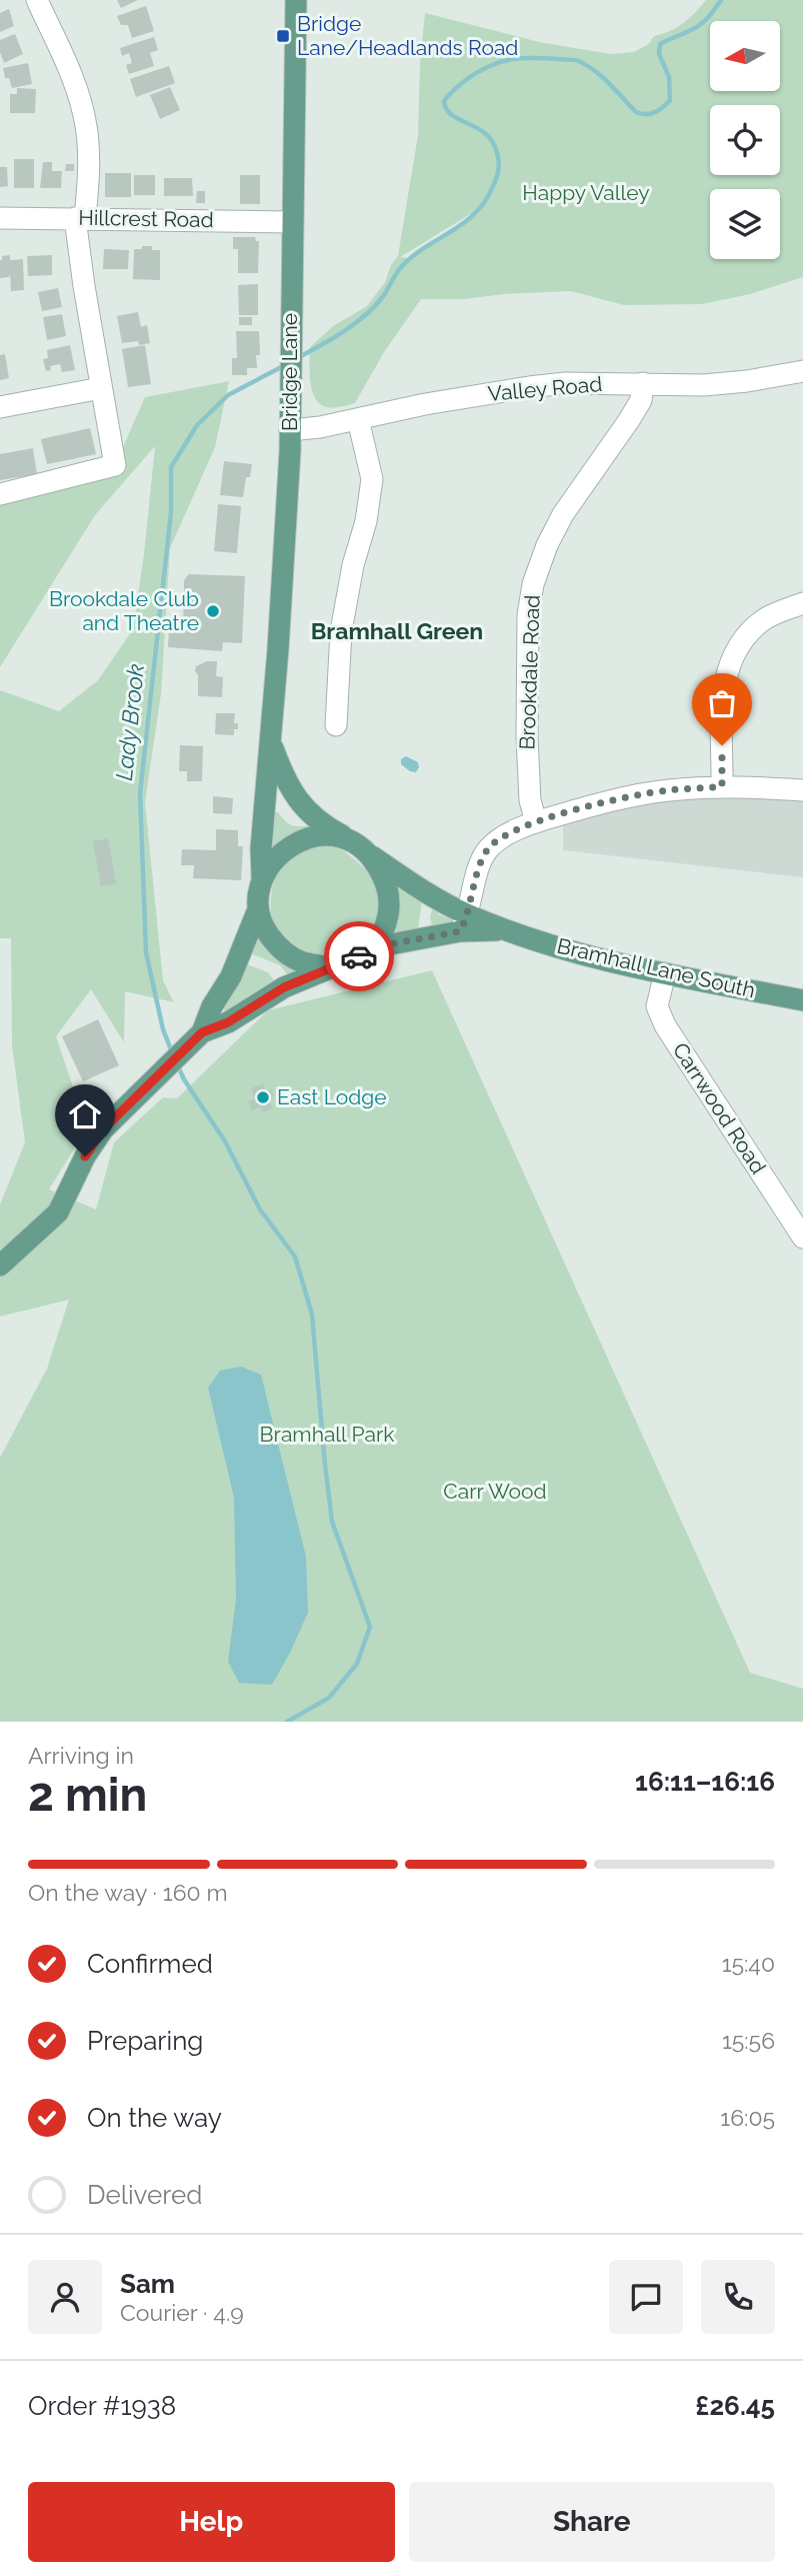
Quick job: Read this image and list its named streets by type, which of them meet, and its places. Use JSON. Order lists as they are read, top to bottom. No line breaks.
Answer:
{"streets":{"main road":["Bridge Lane","Bramhall Lane South"],"street":["Hillcrest Road","Valley Road","Brookdale Road","Carrwood Road"]},"crossings":[["Hillcrest Road","Bridge Lane"],["Bridge Lane","Valley Road"],["Bridge Lane","Bramhall Lane South"],["Valley Road","Brookdale Road"],["Bramhall Lane South","Carrwood Road"]],"districts":["Bramhall Green"],"water":["Lady Brook"],"parks":["Happy Valley","Bramhall Park","Carr Wood"],"places":{"transit":["Bridge Lane/Headlands Road"],"other":["Brookdale Club and Theatre","East Lodge"]},"north":"left","page":{"heading":["2 min","Arriving in","16:11–16:16"],"panel":["Sam","Courier · 4.9","Order #1938","£26.45"],"bar":"On the way · 160 m","list":[["Confirmed","15:40"],["Preparing","15:56"],["On the way","16:05"],"Delivered"],"buttons":["Help","Share"]}}
